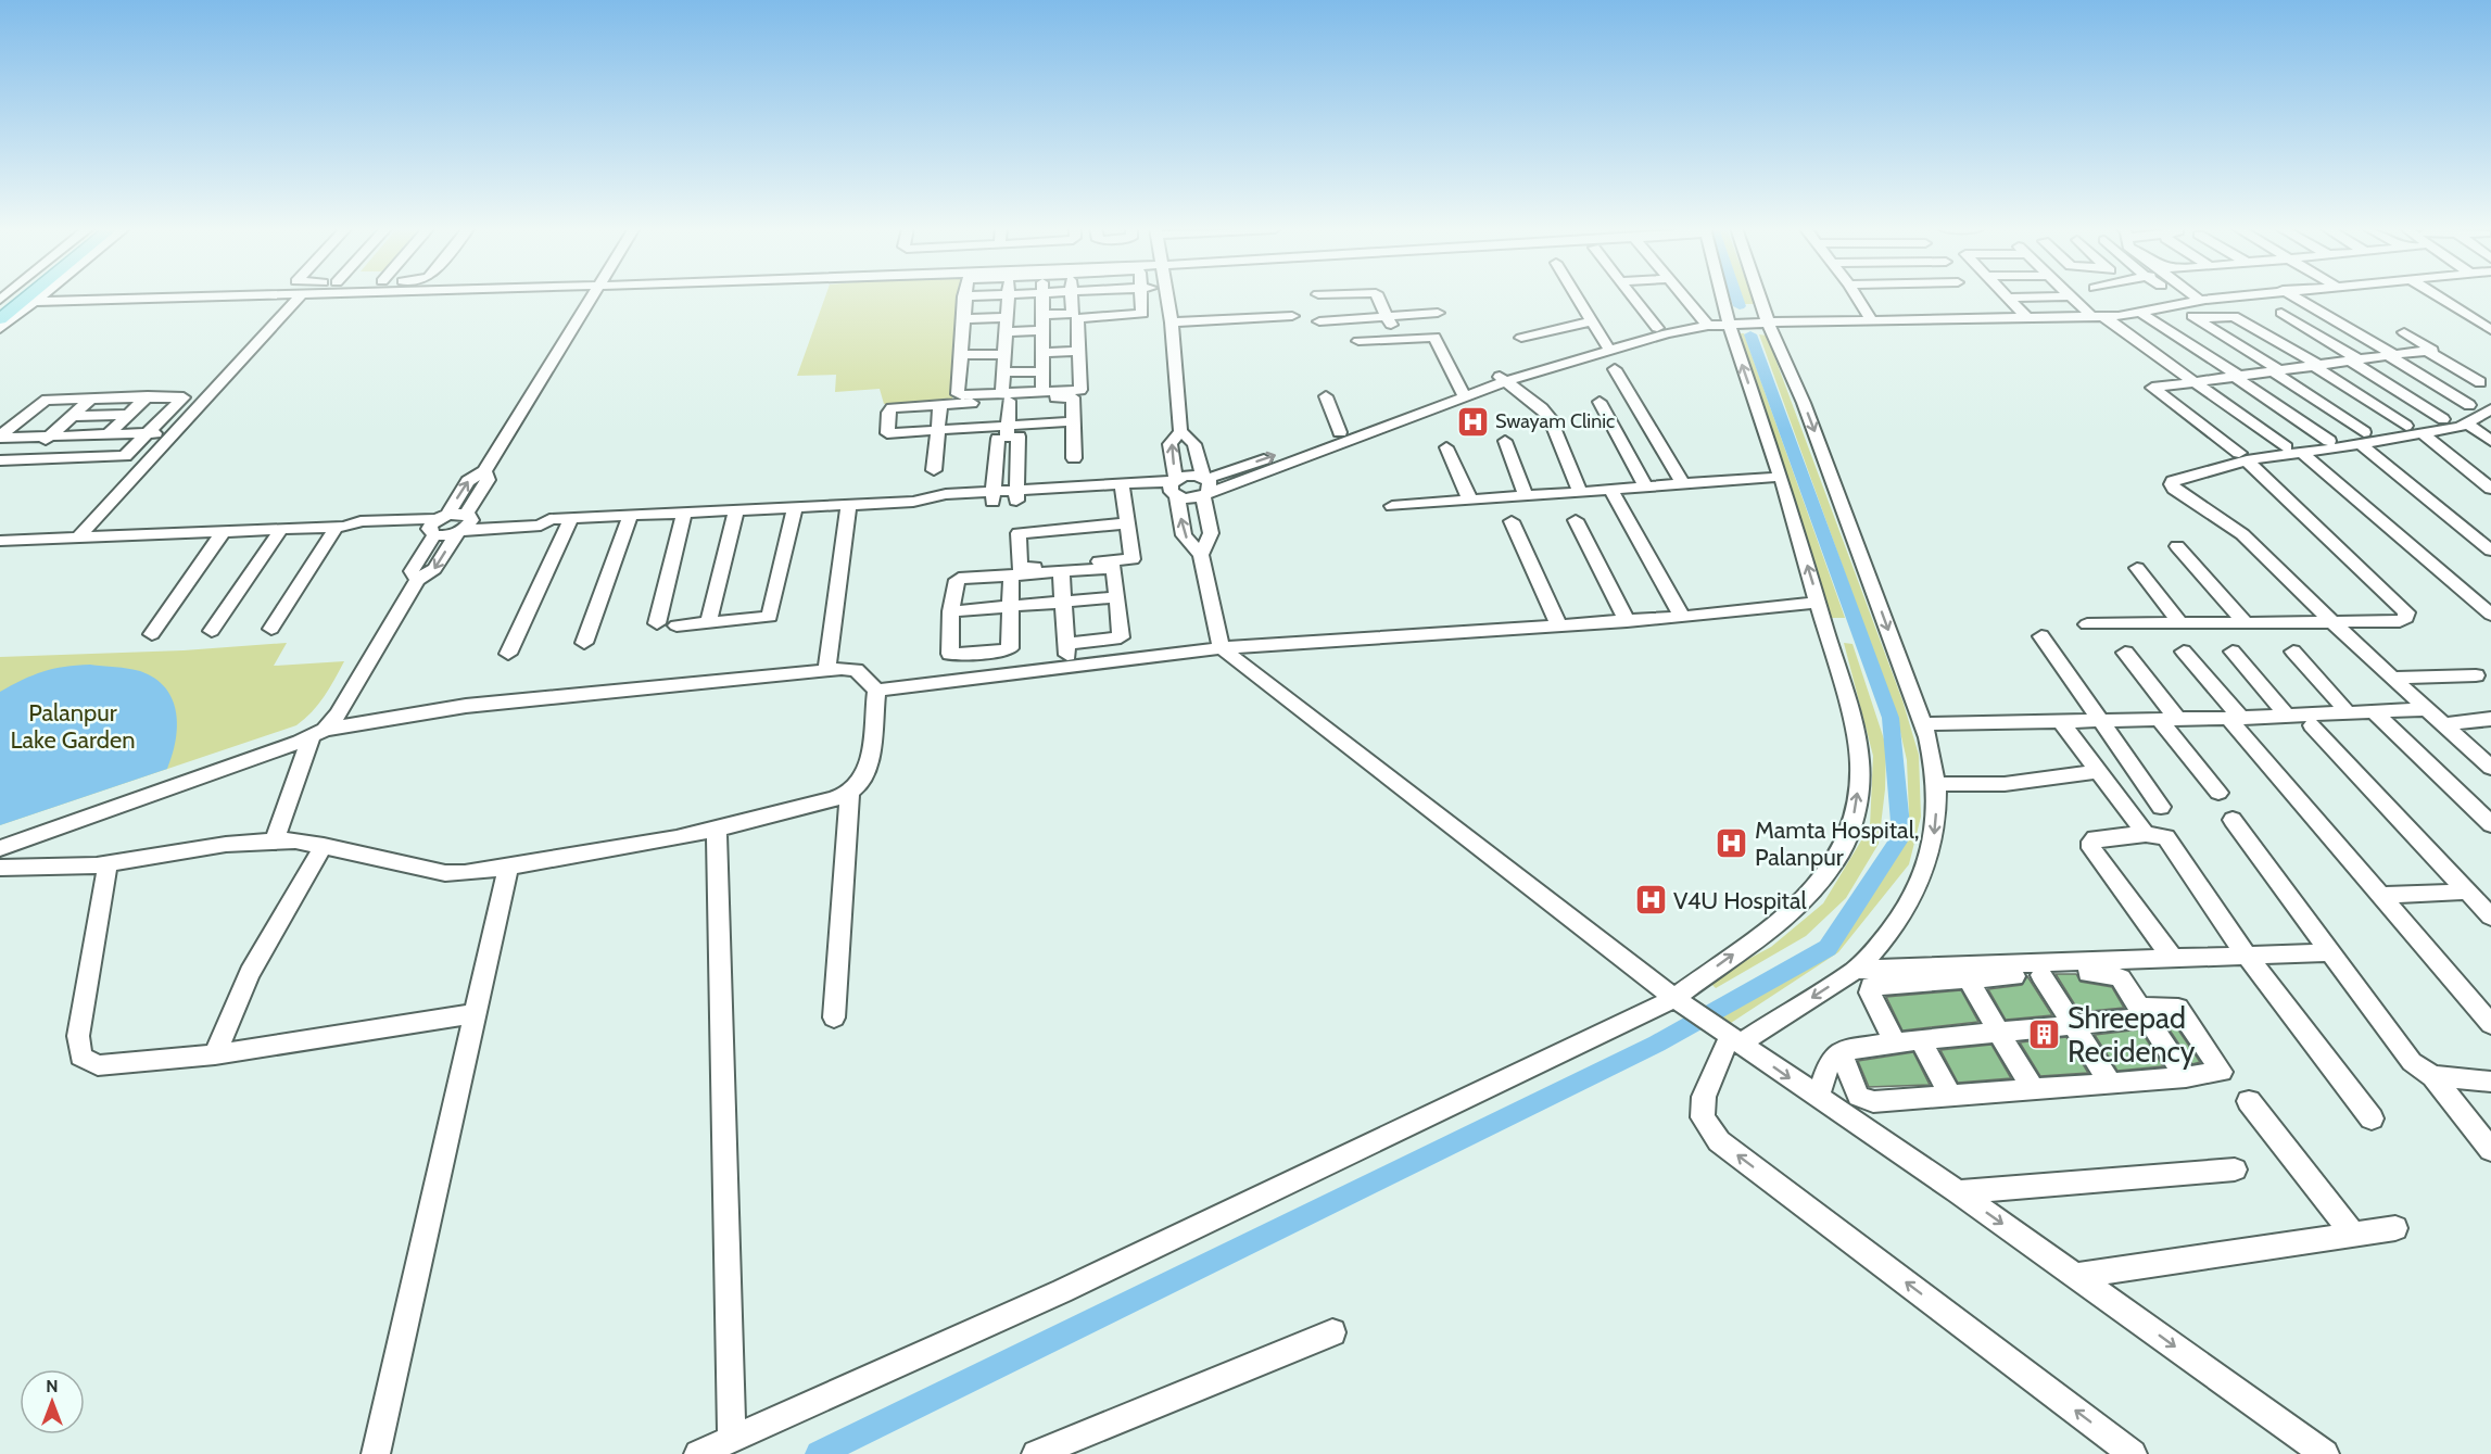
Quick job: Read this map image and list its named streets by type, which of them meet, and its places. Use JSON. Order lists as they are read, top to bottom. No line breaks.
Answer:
{"parks":["Palanpur Lake Garden"],"places":{"hospital":["Swayam Clinic","Mamta Hospital, Palanpur","V4U Hospital"],"building":["Shreepad Recidency"]},"north":"top"}
